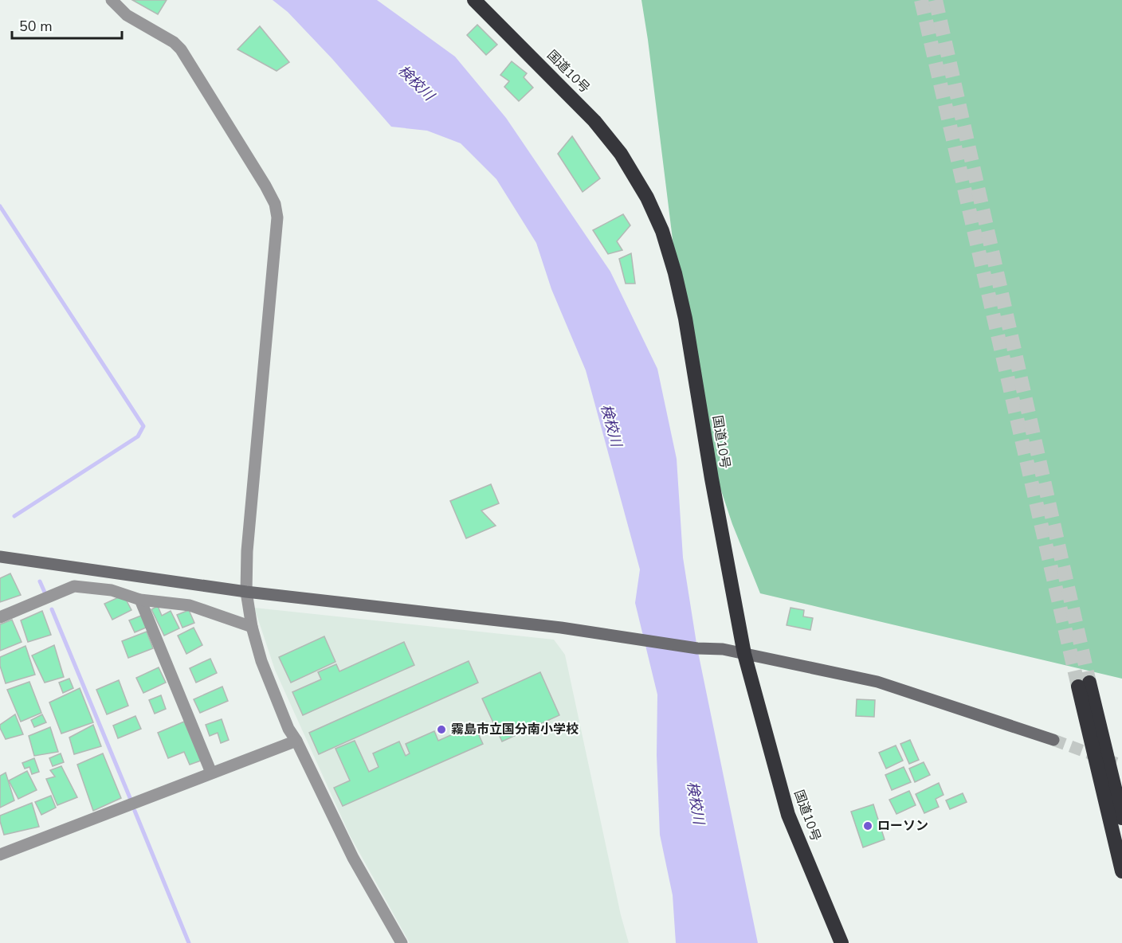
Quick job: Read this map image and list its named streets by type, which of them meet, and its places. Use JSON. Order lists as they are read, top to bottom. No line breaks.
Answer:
{"streets":{"highway":["国道10号"]},"water":["検校川"],"places":["霧島市立国分南小学校","ローソン"],"scale_bar":"50 m"}
